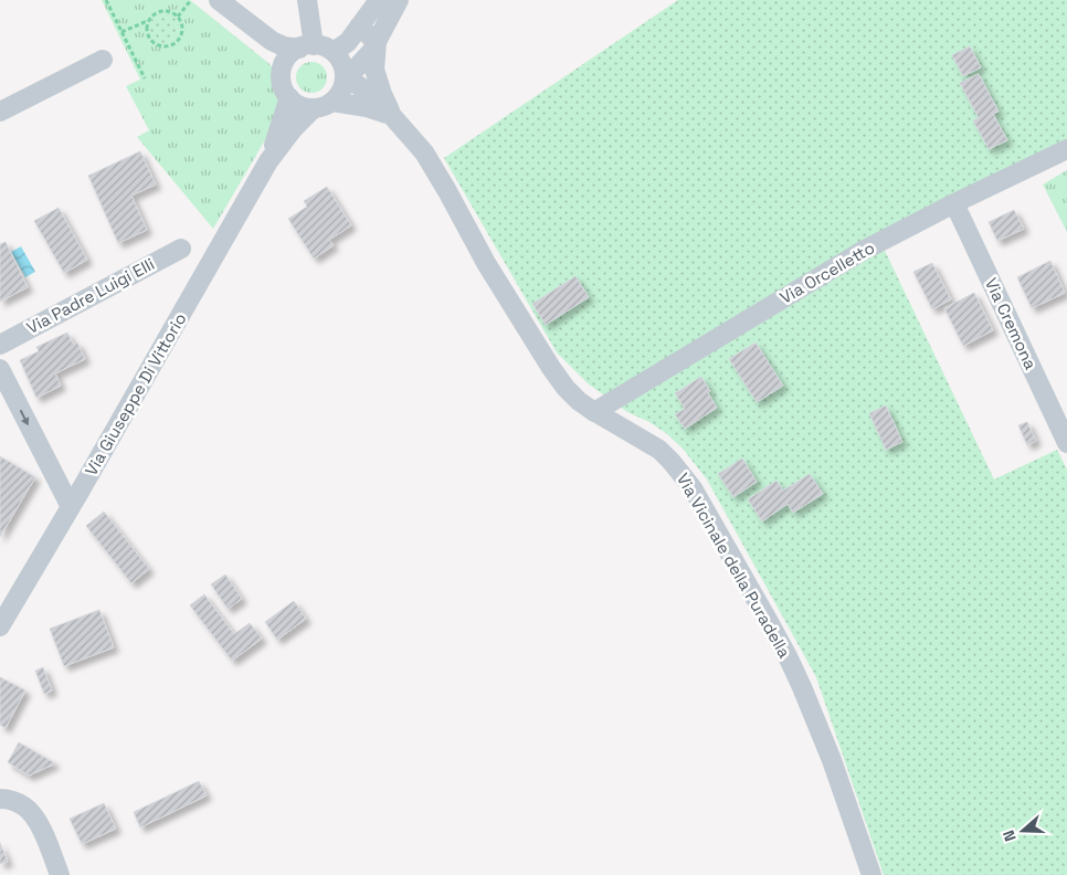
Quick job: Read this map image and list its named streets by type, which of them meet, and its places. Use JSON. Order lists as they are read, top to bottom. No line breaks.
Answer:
{"streets":{"street":["Via Orcelletto","Via Padre Luigi Elli","Via Cremona","Via Giuseppe Di Vittorio","Via Vicinale della Puradella"]},"crossings":[["Via Orcelletto","Via Cremona"],["Via Orcelletto","Via Vicinale della Puradella"],["Via Giuseppe Di Vittorio","Via Vicinale della Puradella"]],"north":"left"}
